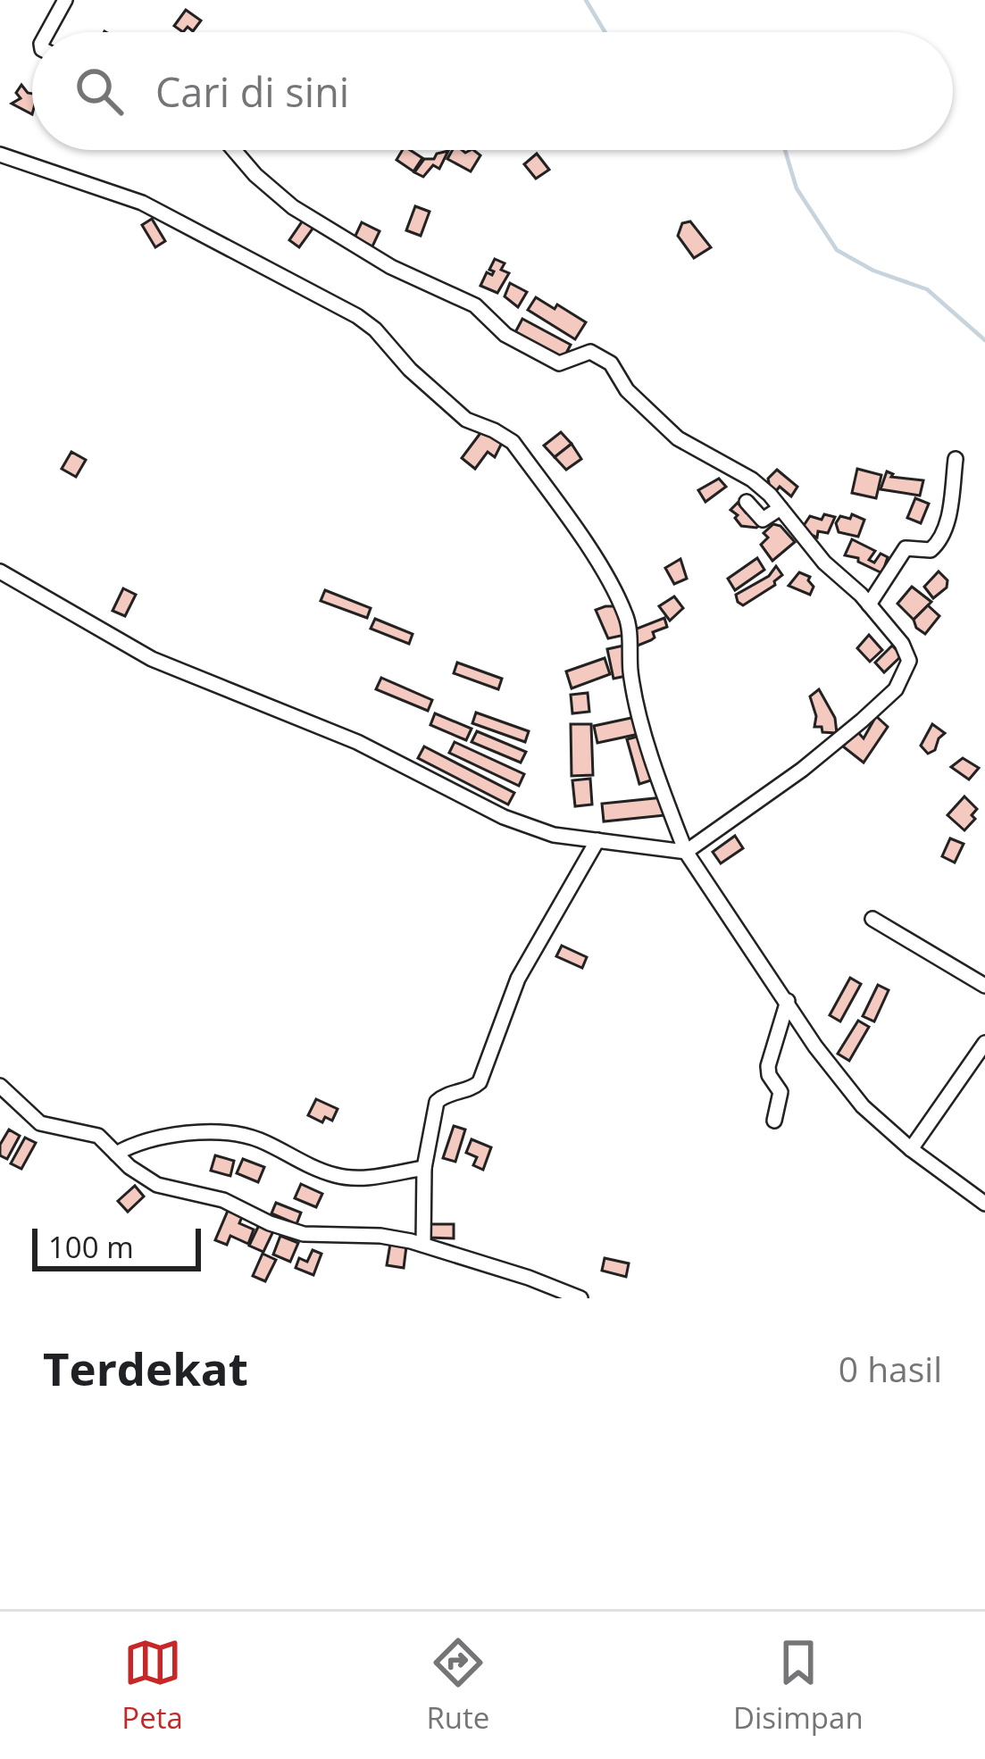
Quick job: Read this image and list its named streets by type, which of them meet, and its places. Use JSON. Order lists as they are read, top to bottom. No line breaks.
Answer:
{"scale_bar":"100 m","page":{"search":"Cari di sini","scale":"100 m","heading":["Terdekat","0 hasil"],"nav":["Peta","Rute","Disimpan"]}}
